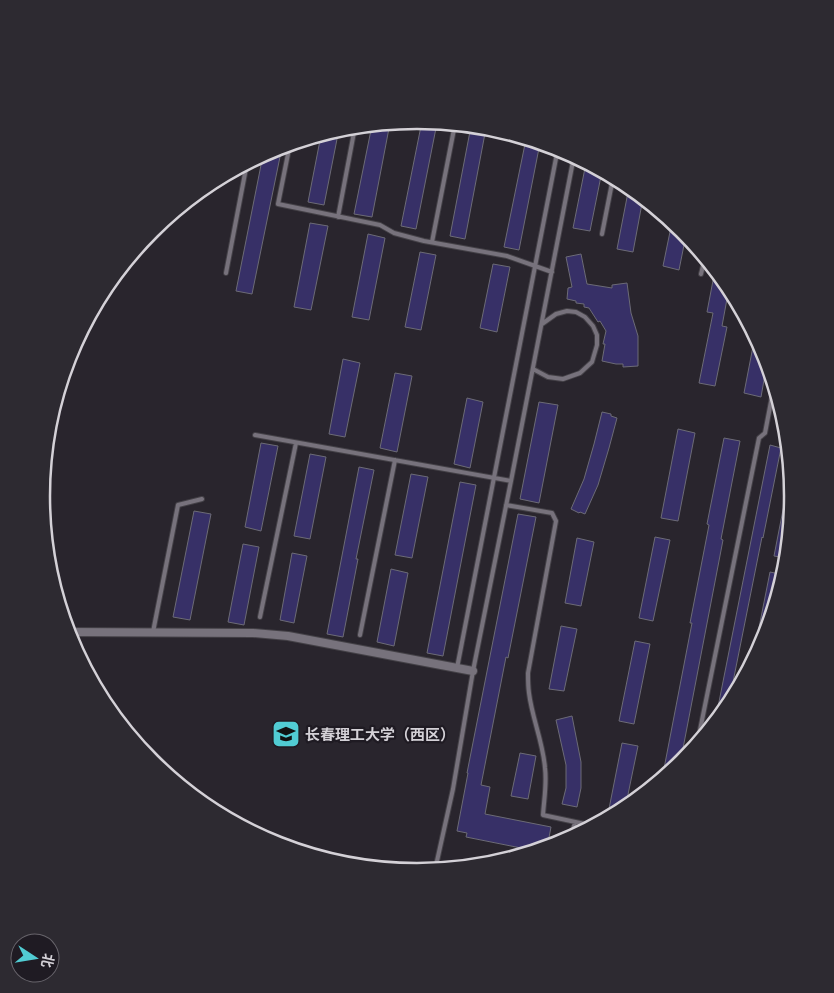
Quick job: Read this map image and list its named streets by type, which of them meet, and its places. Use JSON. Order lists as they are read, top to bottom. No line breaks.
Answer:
{"places":{"school or university":["长春理工大学（西区）"]},"north":"right"}
